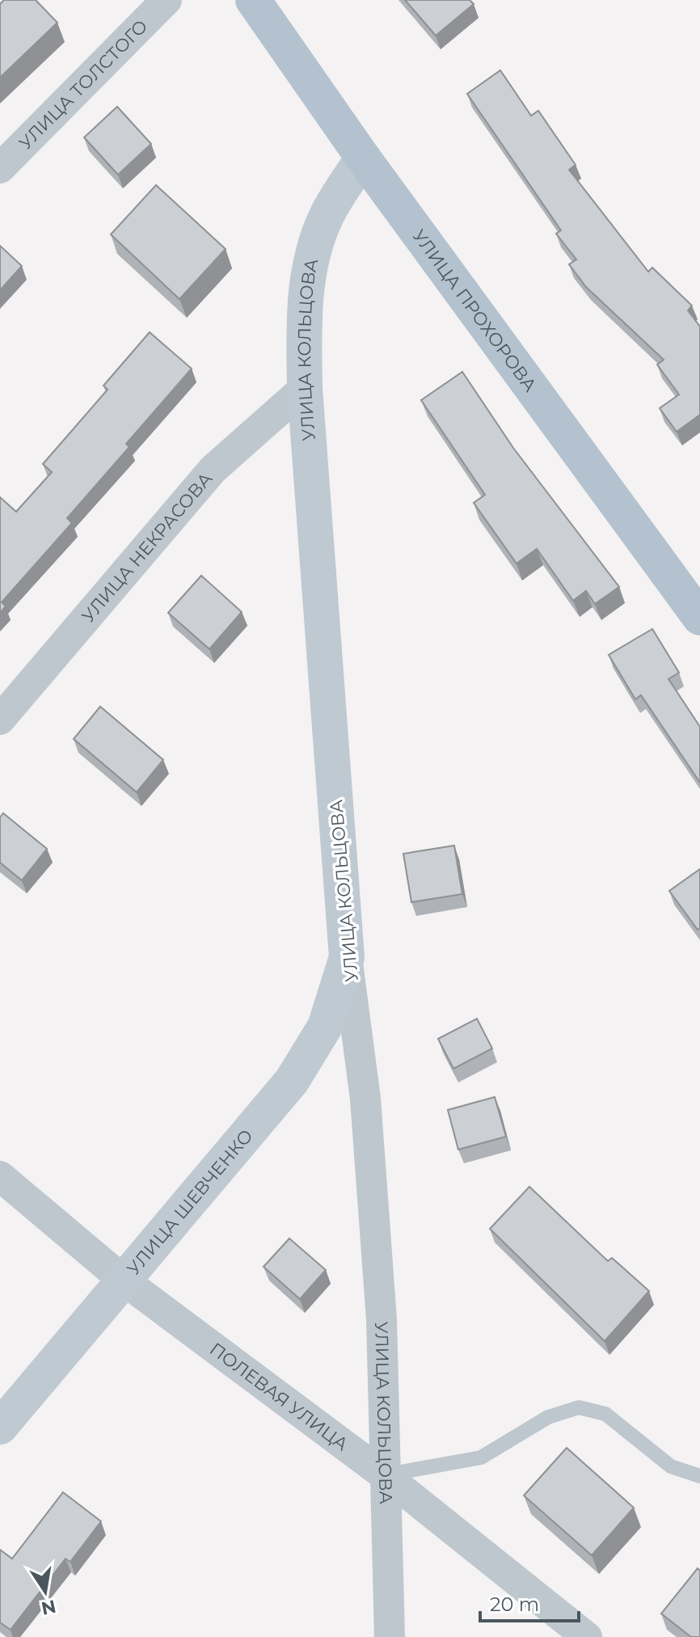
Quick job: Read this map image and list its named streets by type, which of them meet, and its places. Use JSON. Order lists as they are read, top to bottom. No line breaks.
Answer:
{"streets":{"main road":["УЛИЦА ПРОХОРОВА","УЛИЦА КОЛЬЦОВА","УЛИЦА ШЕВЧЕНКО"],"street":["УЛИЦА ТОЛСТОГО","УЛИЦА НЕКРАСОВА","ПОЛЕВАЯ УЛИЦА"]},"crossings":[["УЛИЦА ПРОХОРОВА","УЛИЦА КОЛЬЦОВА"],["УЛИЦА КОЛЬЦОВА","УЛИЦА НЕКРАСОВА"],["УЛИЦА КОЛЬЦОВА","УЛИЦА ШЕВЧЕНКО"],["УЛИЦА КОЛЬЦОВА","ПОЛЕВАЯ УЛИЦА"],["УЛИЦА ШЕВЧЕНКО","ПОЛЕВАЯ УЛИЦА"]],"scale_bar":"20 m","north":"bottom"}
